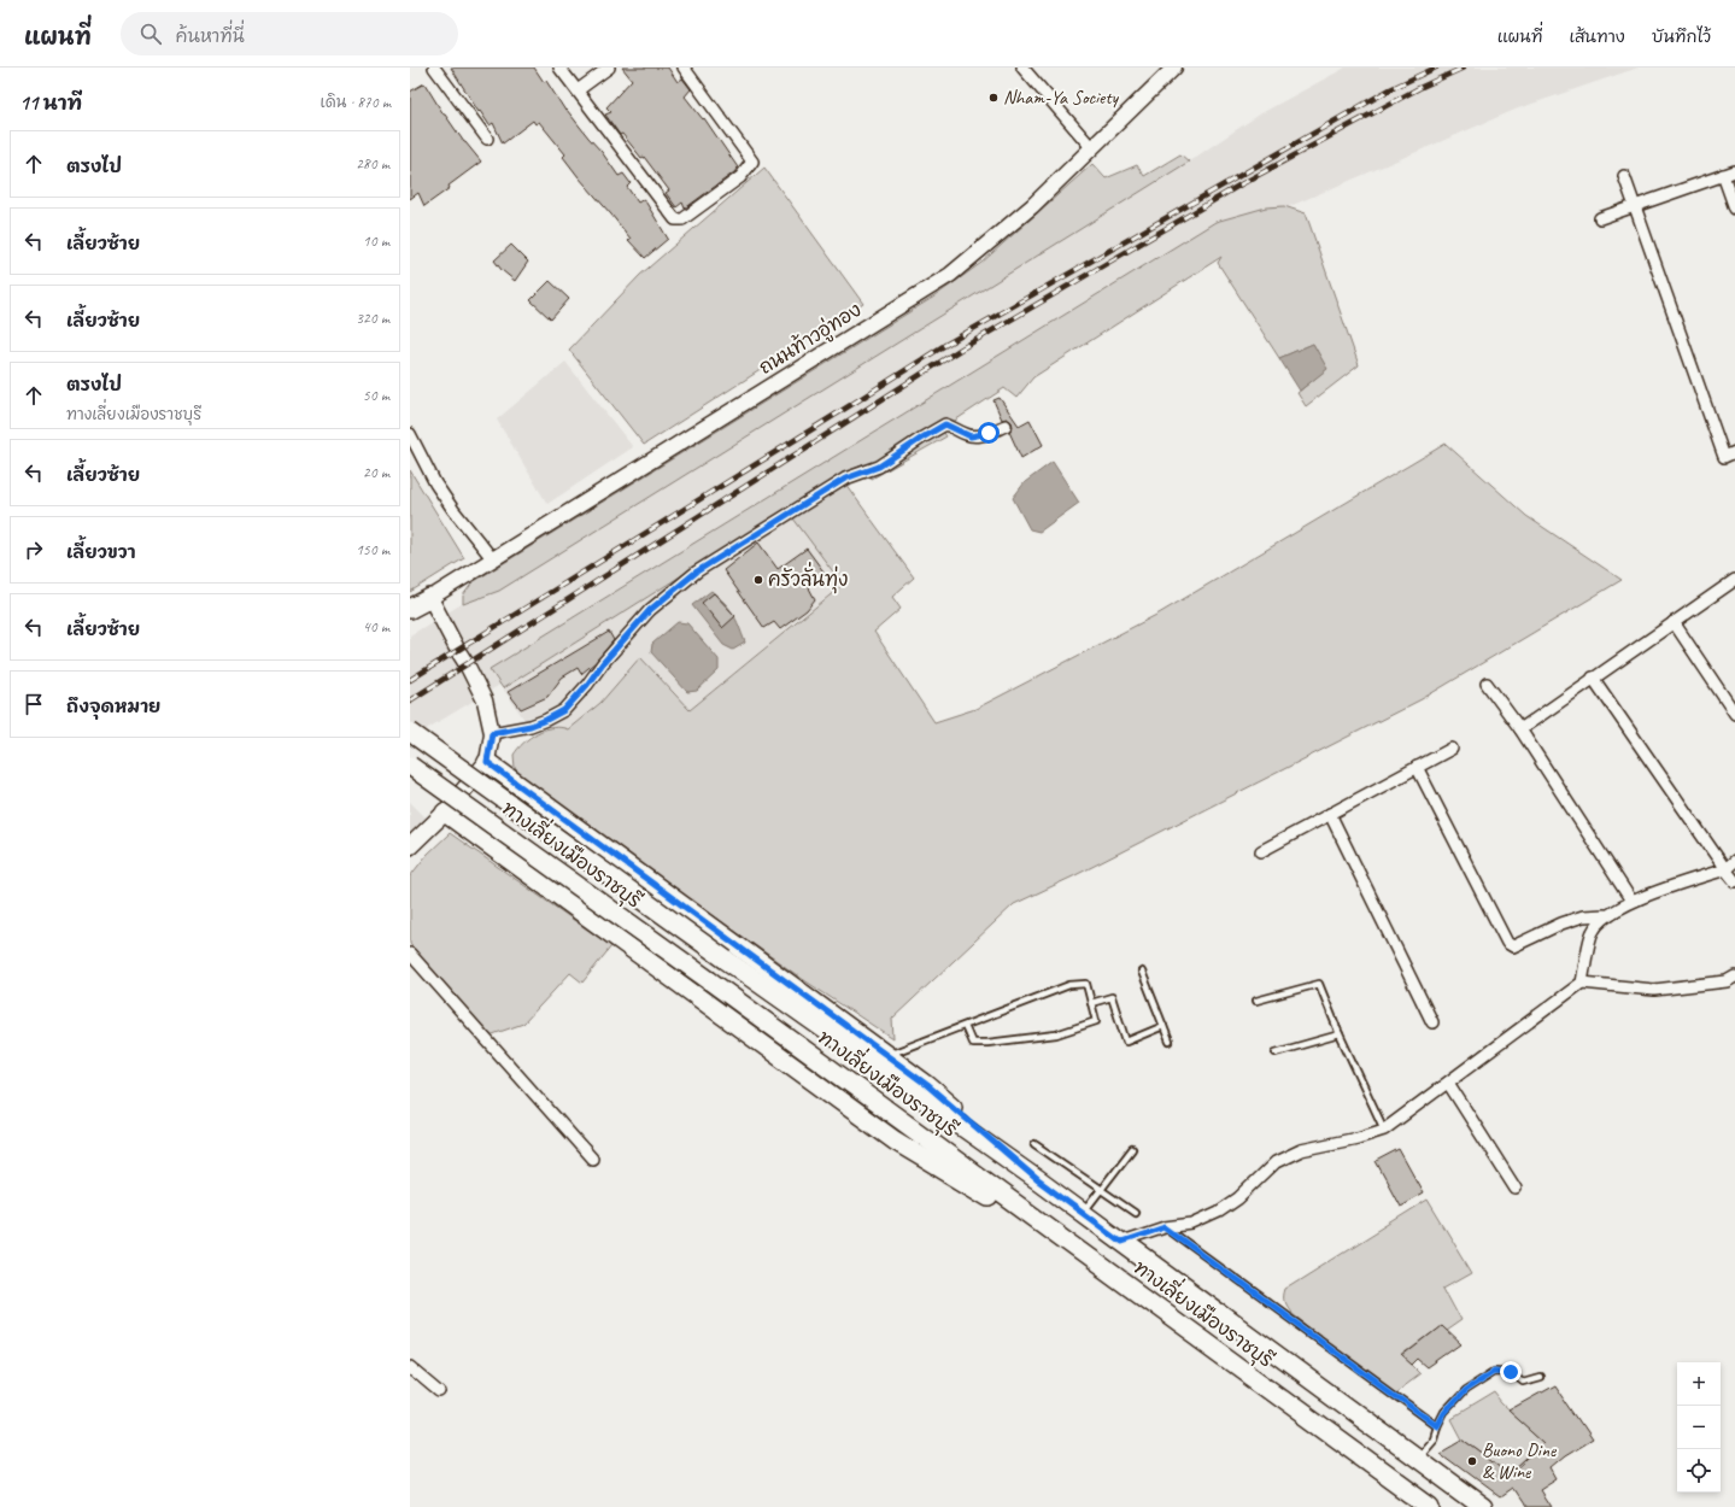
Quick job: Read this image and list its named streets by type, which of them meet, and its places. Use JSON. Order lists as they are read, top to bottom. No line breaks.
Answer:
{"streets":{"main road":["ทางเลี่ยงเมืองราชบุรี"],"street":["ถนนท้าวอู่ทอง"]},"places":["Nham-Ya Society","ครัวลั่นทุ่ง","Buono Dine & Wine"],"page":{"header":"แผนที่","search":"ค้นหาที่นี่","nav":["แผนที่","เส้นทาง","บันทึกไว้"],"heading":["11 นาที","เดิน · 870 m"],"list":[["ตรงไป","280 m"],["เลี้ยวซ้าย","10 m"],["เลี้ยวซ้าย","320 m"],["ตรงไป","ทางเลี่ยงเมืองราชบุรี","50 m"],["เลี้ยวซ้าย","20 m"],["เลี้ยวขวา","150 m"],["เลี้ยวซ้าย","40 m"],"ถึงจุดหมาย"],"map_buttons":["+","−"]}}
